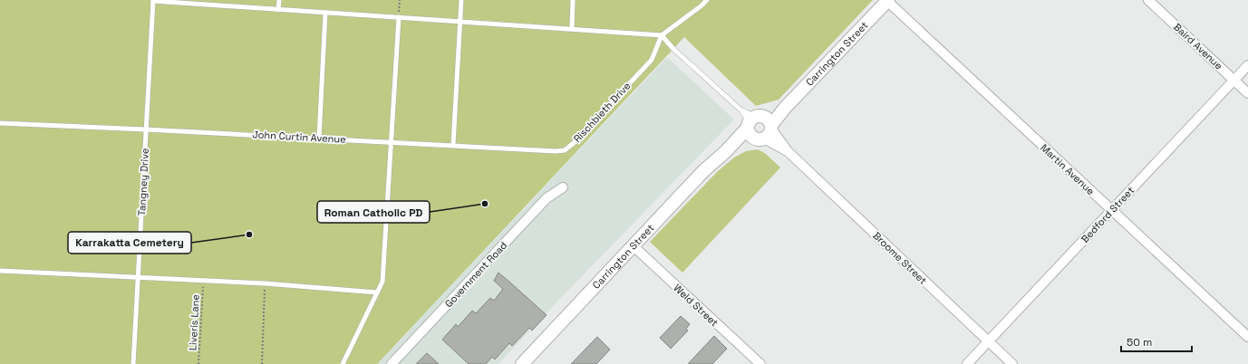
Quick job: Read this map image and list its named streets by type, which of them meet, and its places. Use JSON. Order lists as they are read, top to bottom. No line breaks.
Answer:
{"streets":{"street":["Baird Avenue","Carrington Street","Martin Avenue","Bedford Street","Broome Street","Government Road","Weld Street"],"lane":["Rischbieth Drive","John Curtin Avenue","Tangney Drive"],"path":["Liveris Lane"]},"crossings":[["Baird Avenue","Bedford Street"],["Carrington Street","Martin Avenue"],["Carrington Street","Broome Street"],["Carrington Street","Weld Street"],["Rischbieth Drive","John Curtin Avenue"],["Rischbieth Drive","Broome Street"],["John Curtin Avenue","Tangney Drive"],["Martin Avenue","Bedford Street"],["Bedford Street","Broome Street"]],"places":["Roman Catholic PD","Karrakatta Cemetery"],"scale_bar":"50 m"}
